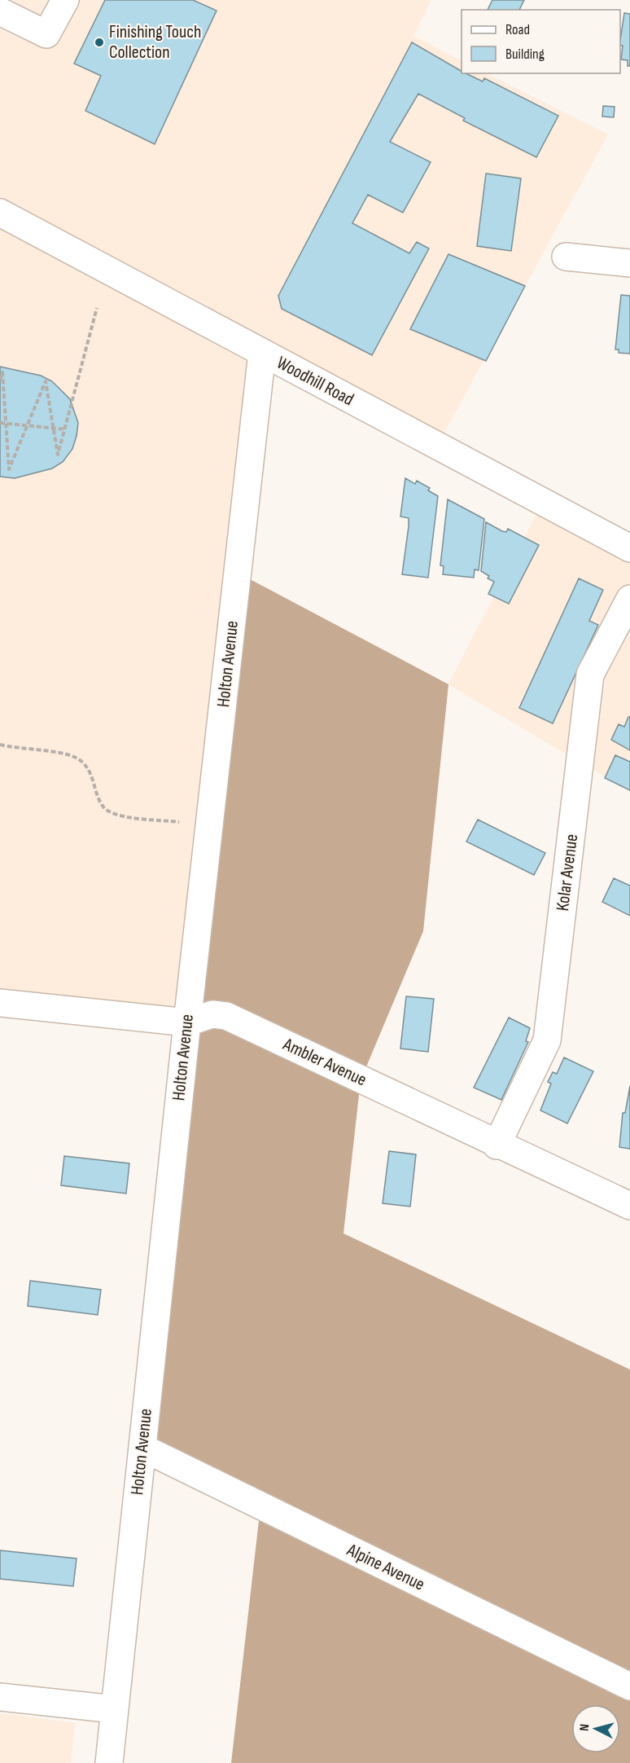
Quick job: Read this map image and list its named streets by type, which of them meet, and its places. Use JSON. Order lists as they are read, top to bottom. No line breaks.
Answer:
{"streets":{"street":["Woodhill Road","Holton Avenue","Kolar Avenue","Ambler Avenue","Alpine Avenue"]},"crossings":[["Woodhill Road","Holton Avenue"],["Holton Avenue","Ambler Avenue"],["Holton Avenue","Alpine Avenue"],["Kolar Avenue","Ambler Avenue"]],"places":["Finishing Touch Collection"],"legend":["Road","Building"],"north":"left"}
